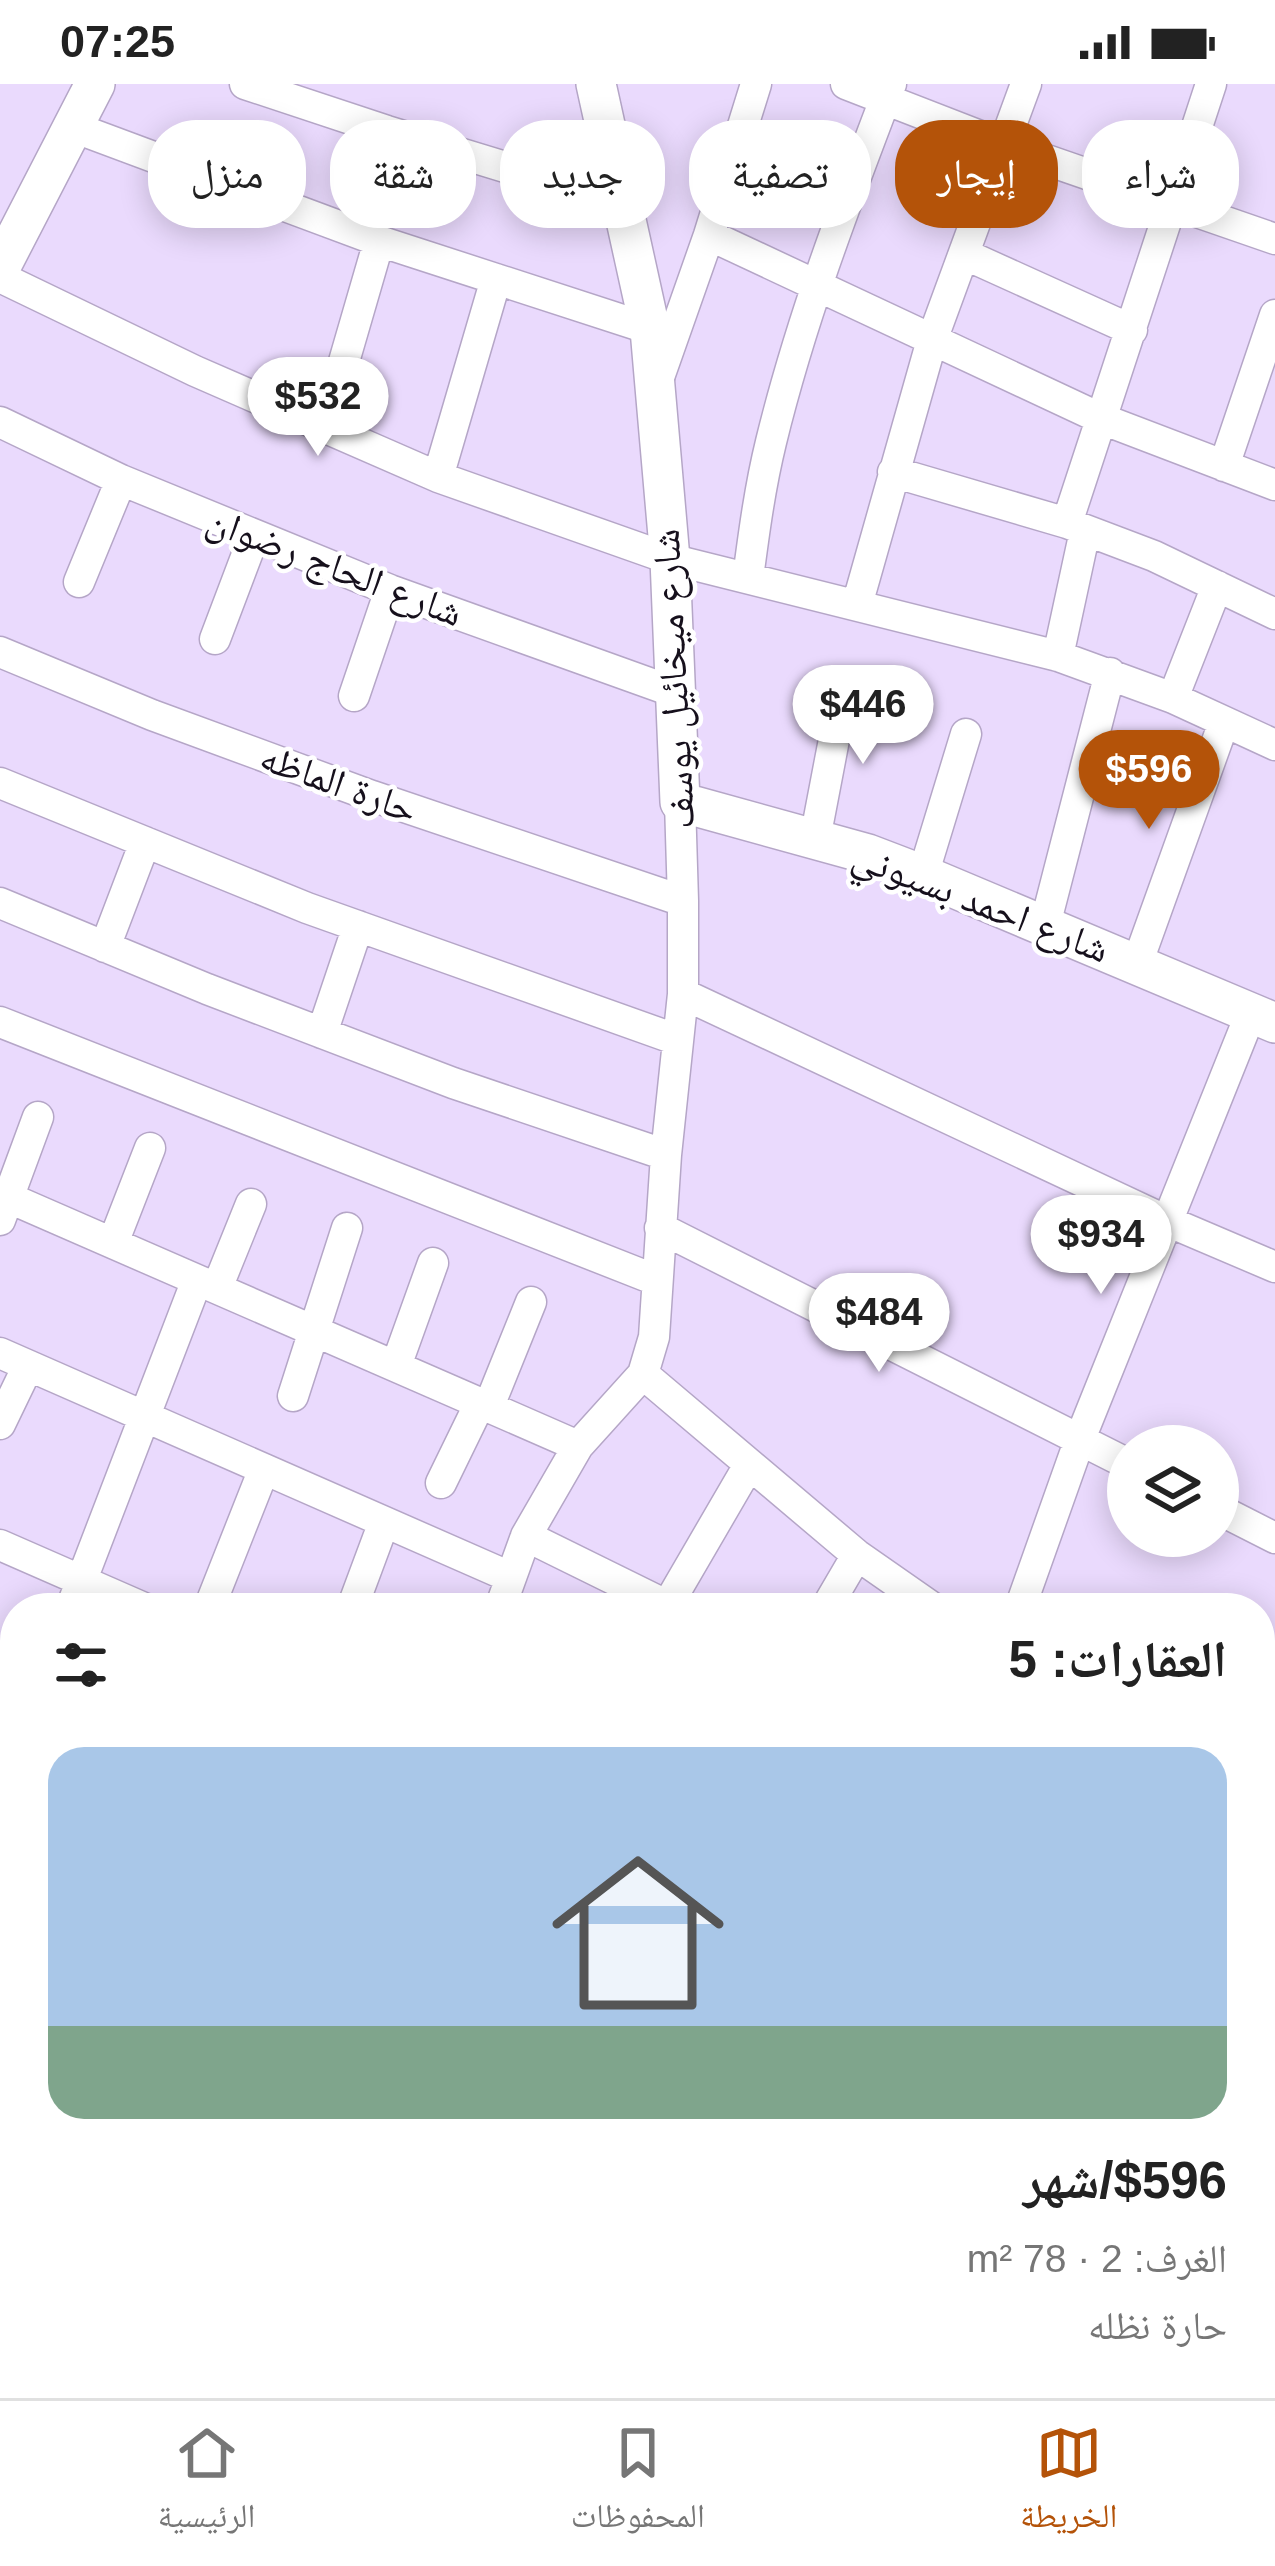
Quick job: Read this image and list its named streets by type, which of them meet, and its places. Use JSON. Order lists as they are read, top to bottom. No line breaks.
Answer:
{"streets":{"street":["شارع الحاج رضوان","شارع ميخائيل يوسف","حارة الماظه","شارع احمد بسيوني"]},"crossings":[["شارع الحاج رضوان","شارع ميخائيل يوسف"],["شارع ميخائيل يوسف","حارة الماظه"],["شارع ميخائيل يوسف","شارع احمد بسيوني"]],"page":{"status":"07:25","chip":["شراء","إيجار","تصفية","جديد","شقة","منزل"],"price":["$532","$446","$596","$934","$484"],"heading":"العقارات: 5","list":[{"name":"$596/شهر","note":"الغرف: 2 · 78 m² · حارة نظله"}],"tabs":["الخريطة","المحفوظات","الرئيسية"]}}
